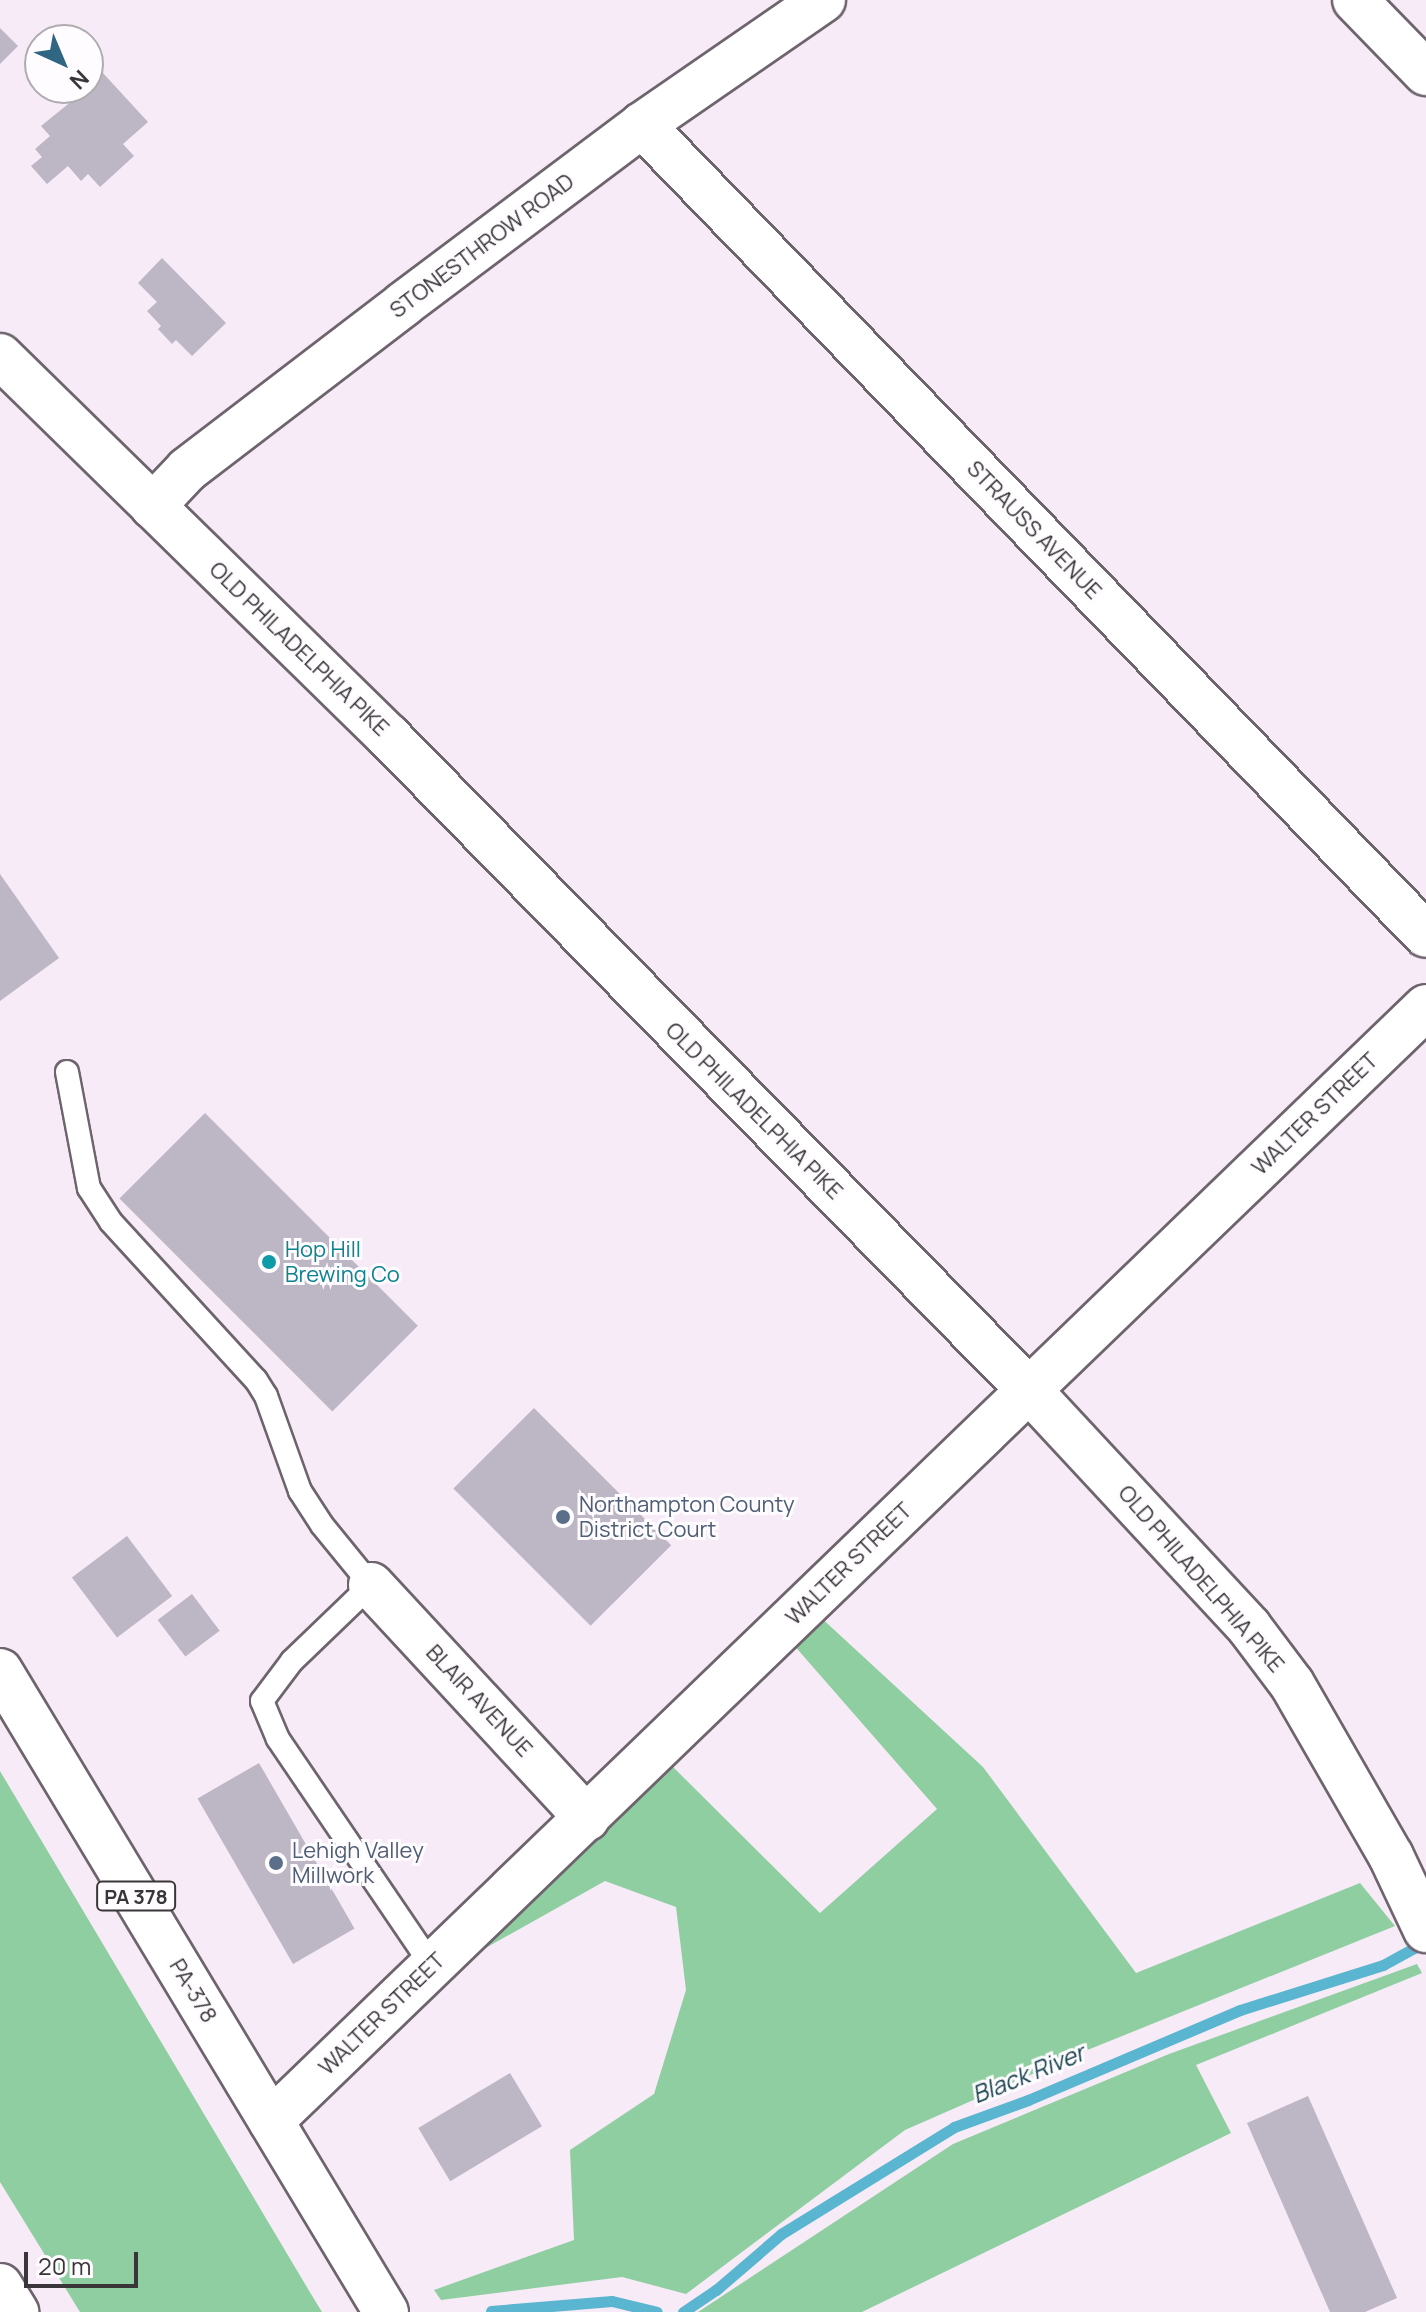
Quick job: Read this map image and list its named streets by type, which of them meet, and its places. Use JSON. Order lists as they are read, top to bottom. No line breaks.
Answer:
{"streets":{"main road":["STONESTHROW ROAD","STRAUSS AVENUE","OLD PHILADELPHIA PIKE","WALTER STREET","BLAIR AVENUE","PA 378","PA-378"]},"crossings":[["STONESTHROW ROAD","STRAUSS AVENUE"],["STONESTHROW ROAD","OLD PHILADELPHIA PIKE"],["OLD PHILADELPHIA PIKE","WALTER STREET"],["WALTER STREET","BLAIR AVENUE"],["WALTER STREET","PA-378"]],"water":["Black River"],"places":["Hop Hill Brewing Co","Northampton County District Court","Lehigh Valley Millwork"],"scale_bar":"20 m","north":"bottom right"}
